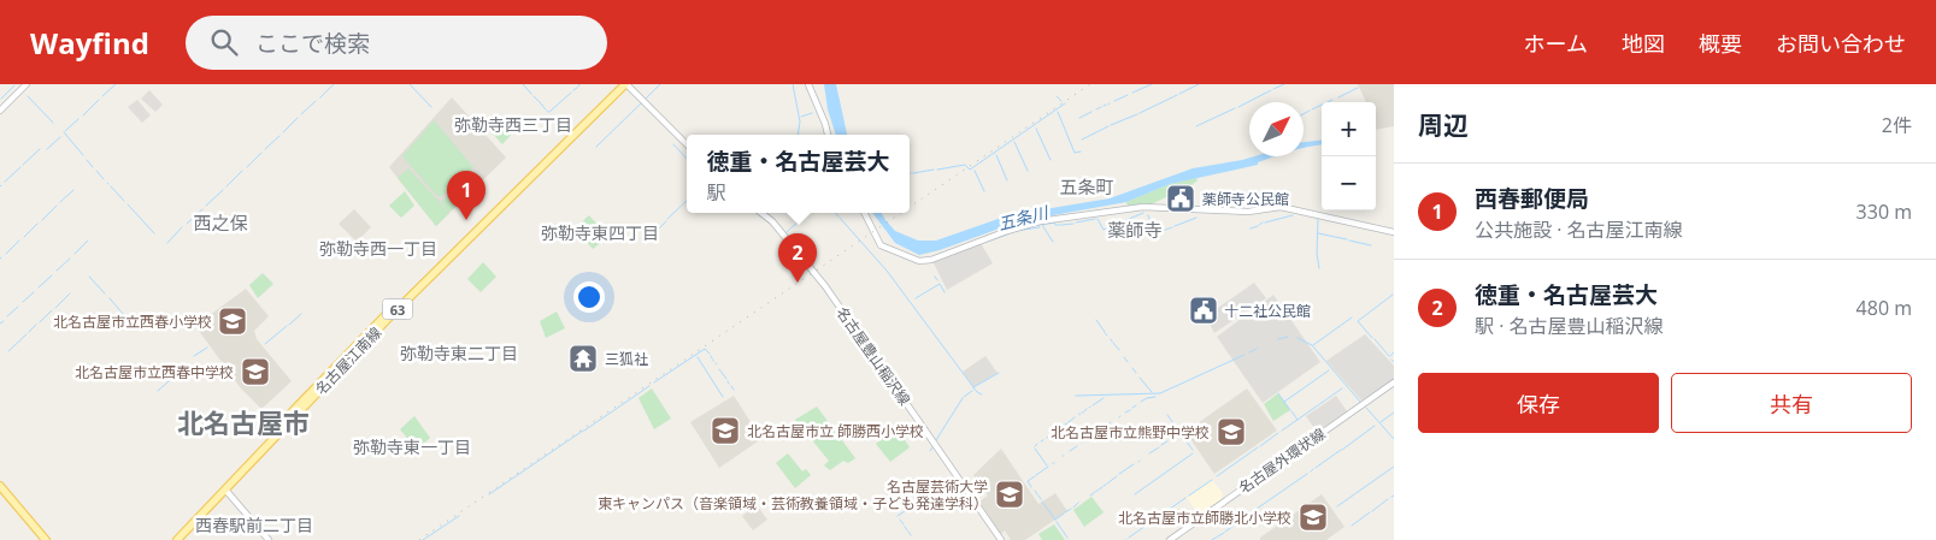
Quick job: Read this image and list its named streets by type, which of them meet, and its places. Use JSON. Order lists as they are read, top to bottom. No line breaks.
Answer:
{"streets":{"main road":["63","名古屋豊山稲沢線","名古屋江南線","名古屋外環状線"]},"districts":["弥勒寺西三丁目","五条町","西之保","薬師寺","弥勒寺東四丁目","弥勒寺西一丁目","弥勒寺東二丁目","北名古屋市","弥勒寺東一丁目","西春駅前二丁目"],"water":["五条川"],"places":{"public building":["薬師寺公民館","十二社公民館"],"school or university":["北名古屋市立西春小学校","北名古屋市立西春中学校","北名古屋市立 師勝西小学校","北名古屋市立熊野中学校","名古屋芸術大学 東キャンパス（音楽領域・芸術教養領域・子ども発達学科）","北名古屋市立師勝北小学校"],"temple":["三狐社"]},"north":"top right","page":{"header":"Wayfind","search":"ここで検索","nav":["ホーム","地図","概要","お問い合わせ"],"heading":["周辺","2件"],"map_buttons":["+","−"],"popup":["徳重・名古屋芸大","駅"],"list":[{"mark":"1","name":"西春郵便局","note":"公共施設 · 名古屋江南線","value":"330 m"},{"mark":"2","name":"徳重・名古屋芸大","note":"駅 · 名古屋豊山稲沢線","value":"480 m"}],"pins":["1","2"],"buttons":["保存","共有"]}}
